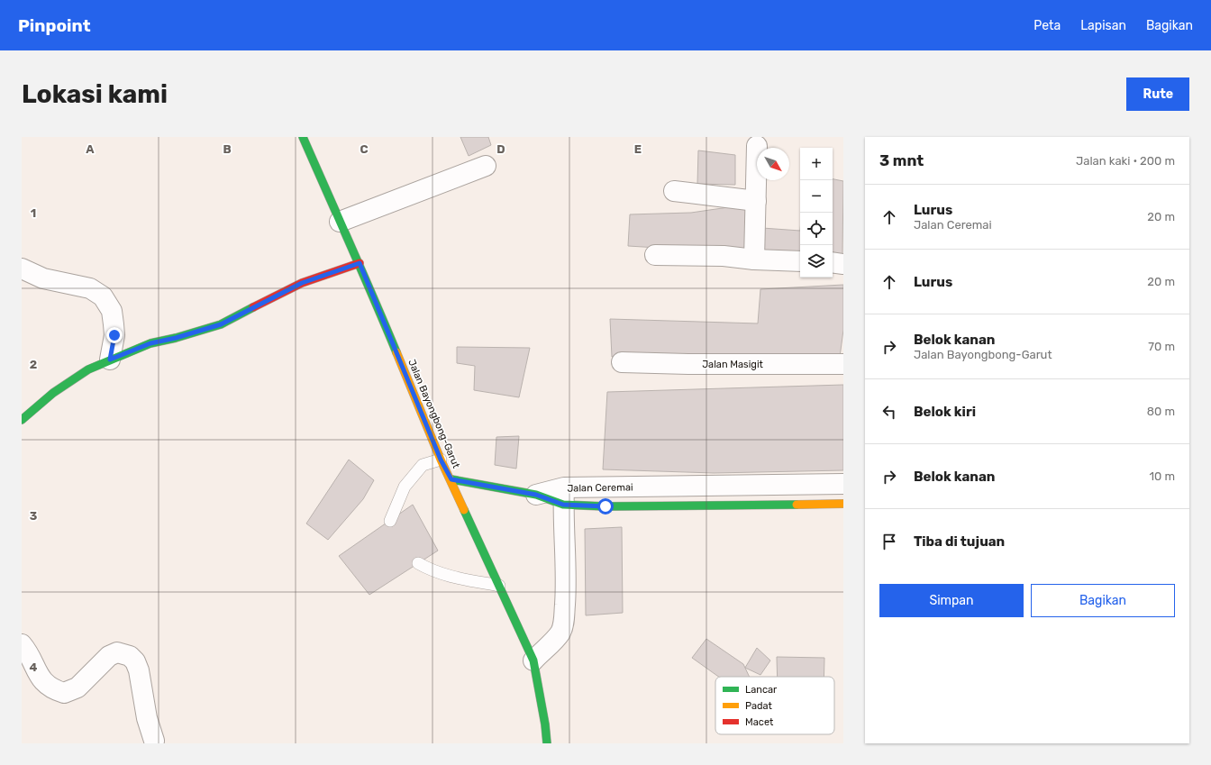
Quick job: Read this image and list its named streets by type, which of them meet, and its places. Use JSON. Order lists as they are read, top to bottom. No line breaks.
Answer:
{"streets":{"main road":["Jalan Bayongbong-Garut","Jalan Ceremai"],"street":["Jalan Masigit"]},"legend":["Lancar","Padat","Macet"],"north":"bottom right","page":{"header":"Pinpoint","nav":["Peta","Lapisan","Bagikan"],"buttons":["Rute",["Simpan","Bagikan"]],"title":"Lokasi kami","heading":["3 mnt","Jalan kaki · 200 m"],"map_buttons":["+","−"],"list":[["Lurus","Jalan Ceremai","20 m"],["Lurus","20 m"],["Belok kanan","Jalan Bayongbong-Garut","70 m"],["Belok kiri","80 m"],["Belok kanan","10 m"],"Tiba di tujuan"]},"grid":{"columns":["A","B","C","D","E"],"rows":["1","2","3","4"]}}
